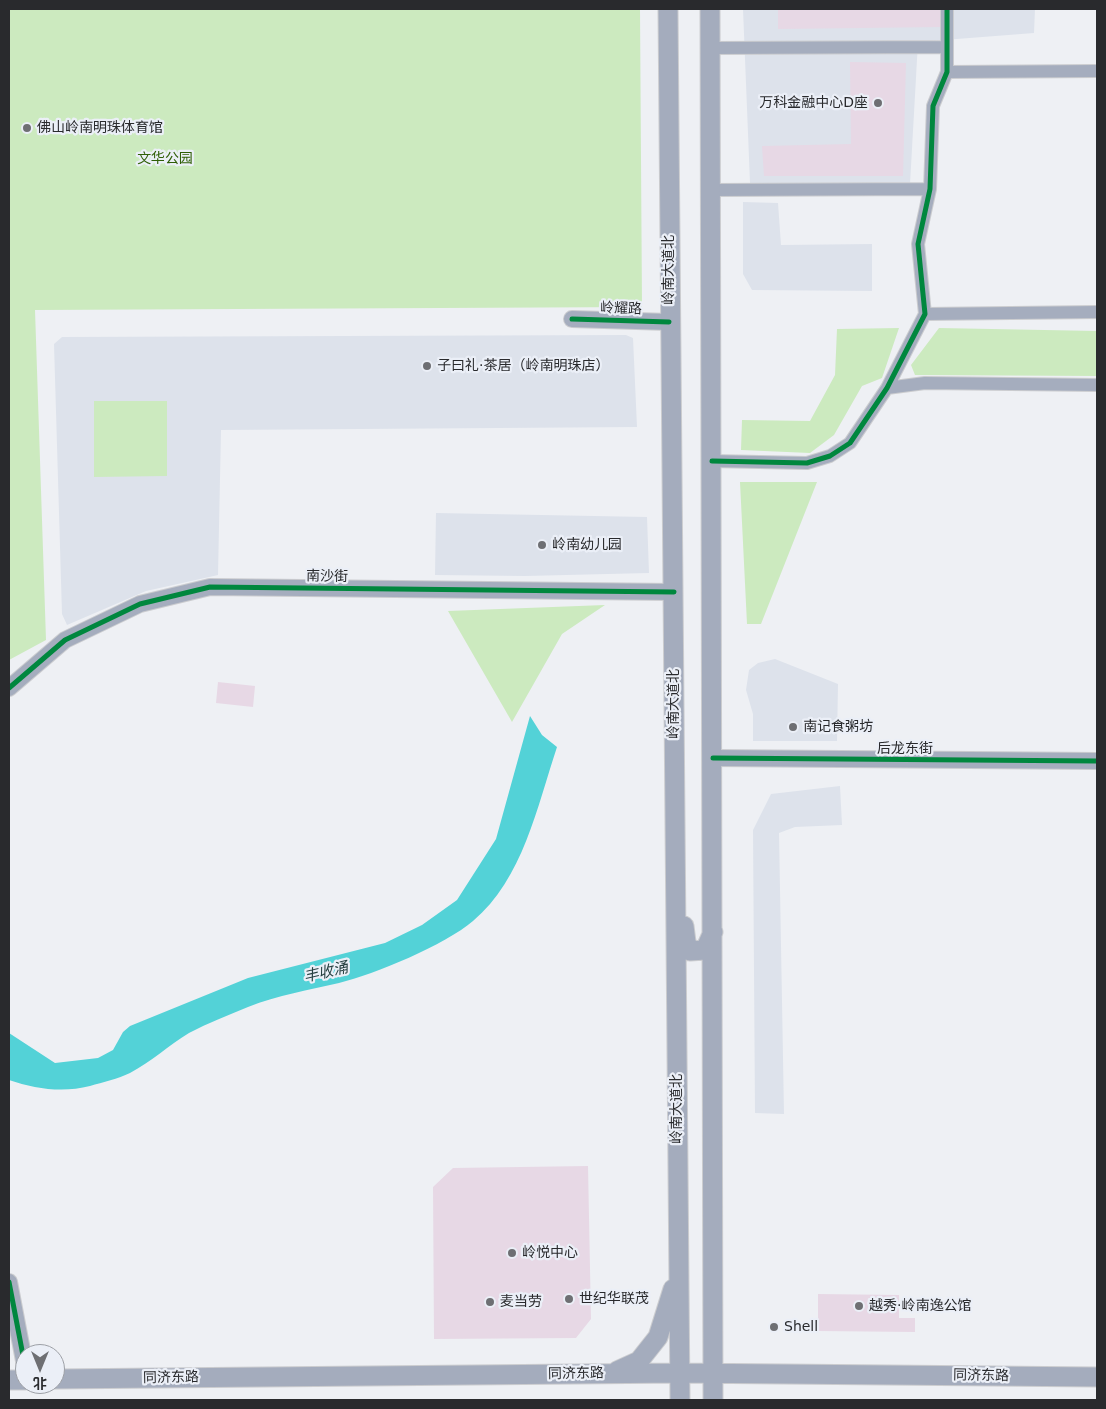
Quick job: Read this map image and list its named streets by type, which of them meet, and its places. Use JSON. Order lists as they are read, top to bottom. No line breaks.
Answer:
{"streets":{"main road":["岭南大道北","同济东路"],"street":["岭耀路","南沙街","后龙东街"]},"crossings":[["岭南大道北","岭耀路"],["岭南大道北","南沙街"],["岭南大道北","同济东路"]],"water":["丰收涌"],"parks":["文华公园"],"places":["万科金融中心D座","佛山岭南明珠体育馆","子曰礼·茶居（岭南明珠店）","岭南幼儿园","南记食粥坊","岭悦中心","世纪华联茂","麦当劳","越秀·岭南逸公馆","Shell"],"north":"bottom"}
